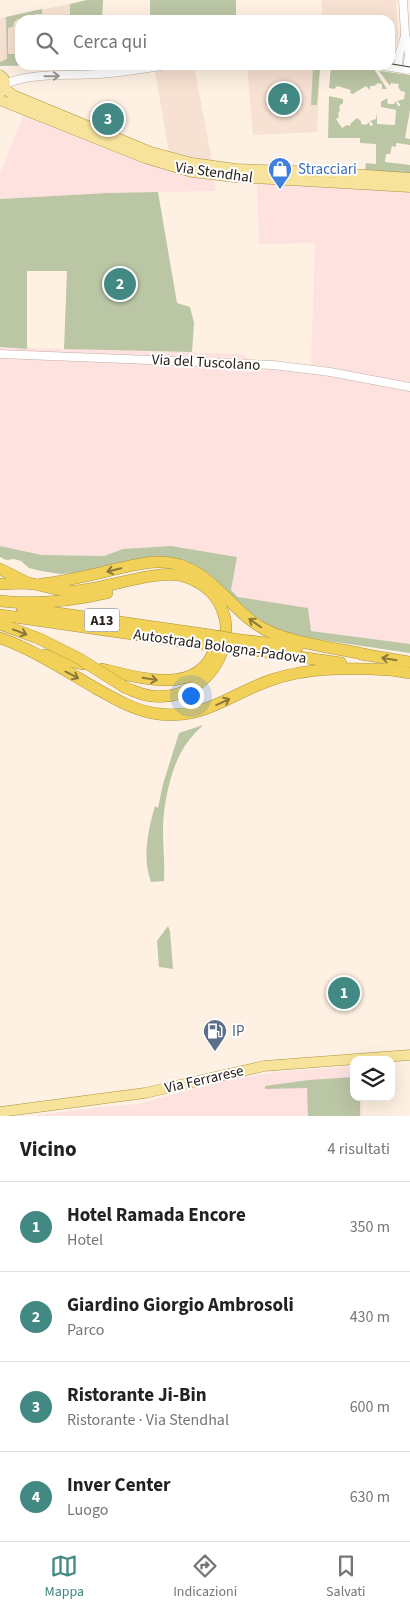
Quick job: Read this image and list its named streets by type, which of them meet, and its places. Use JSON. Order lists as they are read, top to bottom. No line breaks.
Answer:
{"streets":{"highway":["A13","Autostrada Bologna-Padova"],"main road":["Via Stendhal","Via Ferrarese"],"street":["Via del Tuscolano"]},"places":{"shop":["Stracciari"],"fuel station":["IP"]},"page":{"search":"Cerca qui","pins":["4","3","2","1"],"heading":["Vicino","4 risultati"],"list":[{"mark":"1","name":"Hotel Ramada Encore","note":"Hotel","value":"350 m"},{"mark":"2","name":"Giardino Giorgio Ambrosoli","note":"Parco","value":"430 m"},{"mark":"3","name":"Ristorante Ji-Bin","note":"Ristorante · Via Stendhal","value":"600 m"},{"mark":"4","name":"Inver Center","note":"Luogo","value":"630 m"}],"nav":["Mappa","Indicazioni","Salvati"]}}
